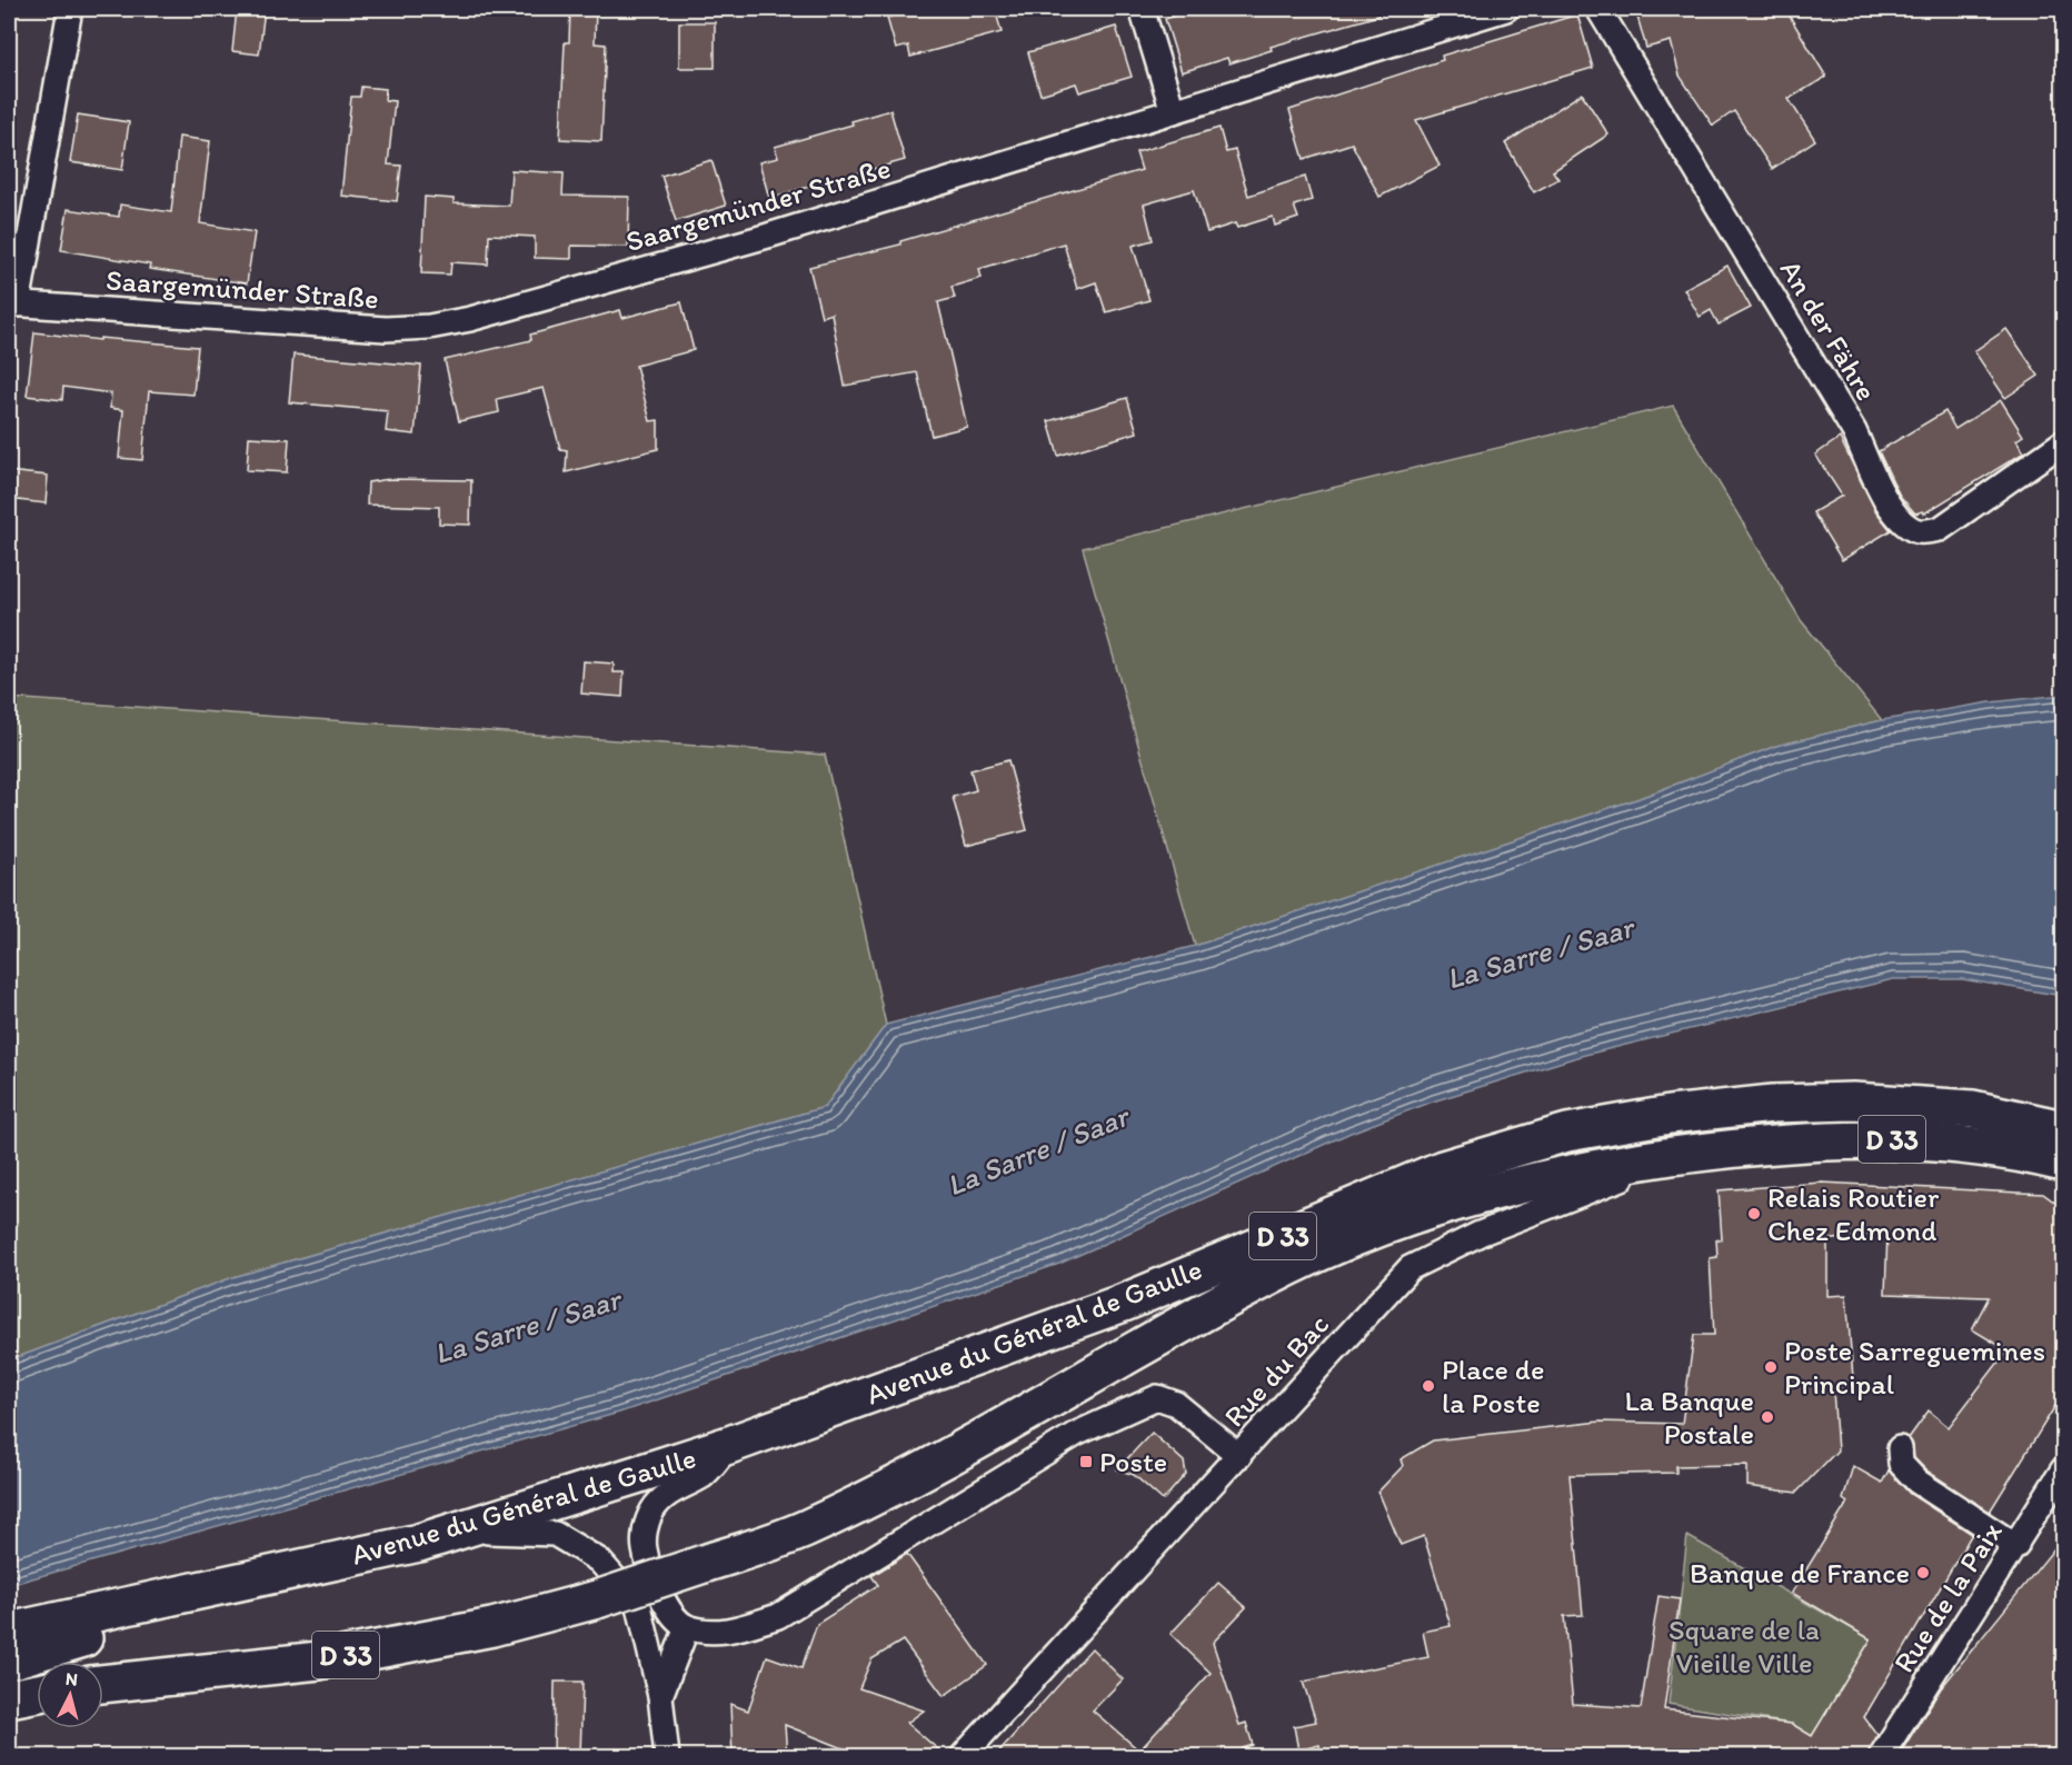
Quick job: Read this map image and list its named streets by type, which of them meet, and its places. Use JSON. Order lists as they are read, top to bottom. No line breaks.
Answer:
{"streets":{"main road":["D 33","Avenue du Général de Gaulle"],"street":["Saargemünder Straße","An der Fähre","Rue du Bac","Rue de la Paix"]},"crossings":[["Avenue du Général de Gaulle","Rue du Bac"]],"water":["La Sarre / Saar"],"parks":["Square de la Vieille Ville"],"places":{"other":["Relais Routier Chez Edmond","Poste Sarreguemines Principal","Place de la Poste","La Banque Postale","Banque de France"],"transit":["Poste"]},"north":"top"}
